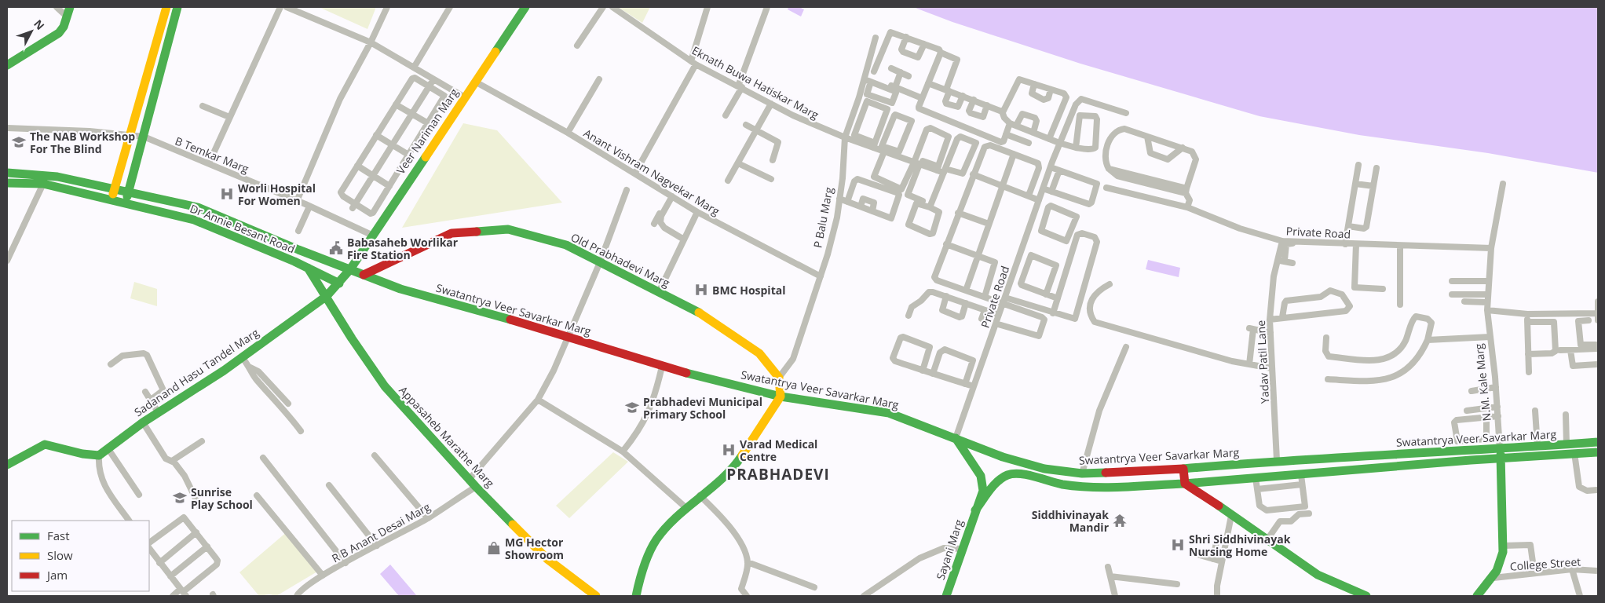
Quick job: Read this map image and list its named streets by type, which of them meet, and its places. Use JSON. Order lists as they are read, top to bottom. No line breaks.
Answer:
{"streets":{"main road":["Veer Nariman Marg","Dr Annie Besant Road","Old Prabhadevi Marg","Swatantrya Veer Savarkar Marg","Sadanand Hasu Tandel Marg","N.M. Kale Marg","Appasaheb Marathe Marg","Sayani Marg"],"street":["Eknath Buwa Hatiskar Marg","B Temkar Marg","Anant Vishram Nagvekar Marg","P Balu Marg","Private Road","Yadav Patil Lane","R B Anant Desai Marg","College Street"]},"crossings":[["Eknath Buwa Hatiskar Marg","P Balu Marg"],["Veer Nariman Marg","B Temkar Marg"],["Veer Nariman Marg","Anant Vishram Nagvekar Marg"],["Veer Nariman Marg","Dr Annie Besant Road"],["Veer Nariman Marg","Swatantrya Veer Savarkar Marg"],["Veer Nariman Marg","Sadanand Hasu Tandel Marg"],["Anant Vishram Nagvekar Marg","P Balu Marg"],["P Balu Marg","Old Prabhadevi Marg"],["Dr Annie Besant Road","Swatantrya Veer Savarkar Marg"],["Dr Annie Besant Road","Sadanand Hasu Tandel Marg"],["Dr Annie Besant Road","Appasaheb Marathe Marg"],["Private Road","Swatantrya Veer Savarkar Marg"],["Private Road","Yadav Patil Lane"],["Private Road","N.M. Kale Marg"],["Private Road","Sayani Marg"],["Old Prabhadevi Marg","Swatantrya Veer Savarkar Marg"],["Swatantrya Veer Savarkar Marg","Yadav Patil Lane"],["Swatantrya Veer Savarkar Marg","N.M. Kale Marg"],["Swatantrya Veer Savarkar Marg","Sayani Marg"],["Sadanand Hasu Tandel Marg","Appasaheb Marathe Marg"],["N.M. Kale Marg","College Street"],["Appasaheb Marathe Marg","R B Anant Desai Marg"]],"districts":["PRABHADEVI"],"places":{"school or university":["The NAB Workshop For The Blind","Prabhadevi Municipal Primary School","Sunrise Play School"],"hospital":["Worli Hospital For Women","BMC Hospital","Varad Medical Centre","Shri Siddhivinayak Nursing Home"],"public building":["Babasaheb Worlikar Fire Station"],"temple":["Siddhivinayak Mandir"],"shop":["MG Hector Showroom"]},"legend":["Fast","Slow","Jam"],"north":"top right"}
